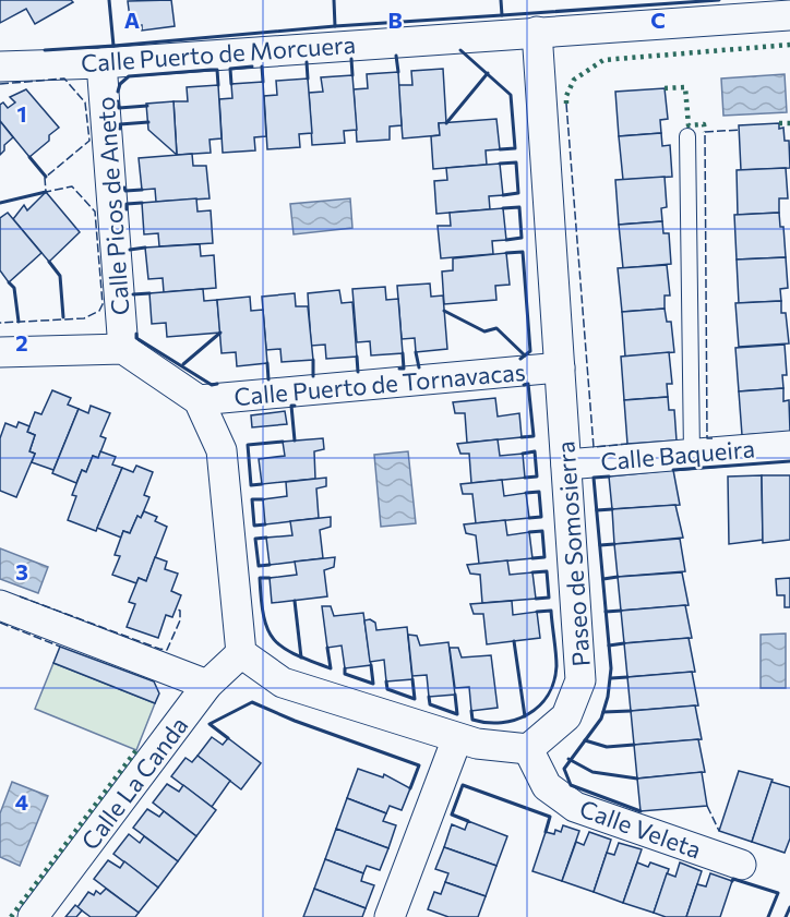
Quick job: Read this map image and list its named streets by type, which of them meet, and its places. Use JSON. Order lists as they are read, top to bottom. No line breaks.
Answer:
{"streets":{"street":["Calle Puerto de Morcuera","Calle Picos de Aneto","Calle Puerto de Tornavacas","Calle Baqueira","Paseo de Somosierra","Calle La Canda","Calle Veleta"]},"crossings":[["Calle Puerto de Morcuera","Calle Picos de Aneto"],["Calle Puerto de Morcuera","Paseo de Somosierra"],["Calle Puerto de Tornavacas","Paseo de Somosierra"],["Calle Baqueira","Paseo de Somosierra"],["Paseo de Somosierra","Calle Veleta"]],"grid":{"columns":["A","B","C"],"rows":["1","2","3","4"]}}
